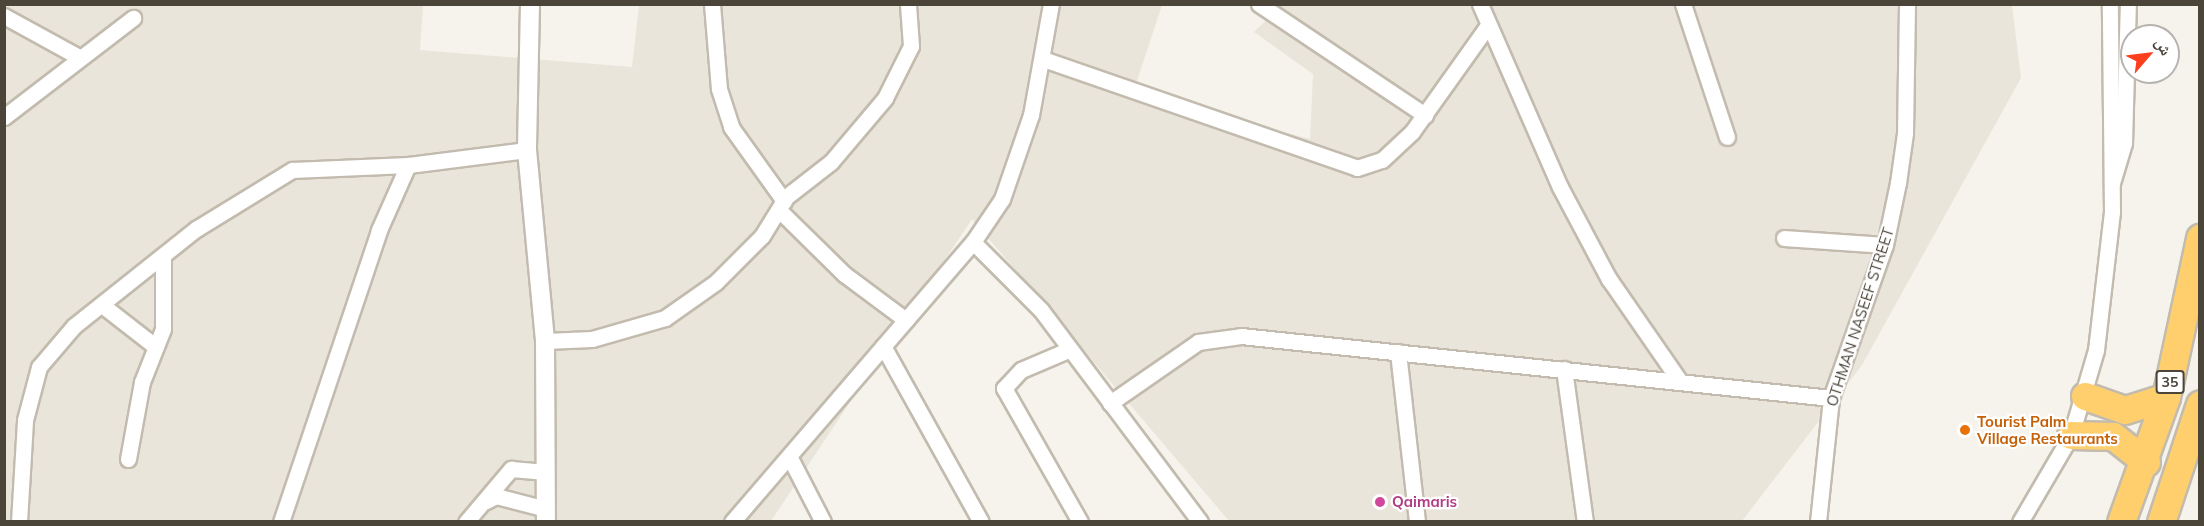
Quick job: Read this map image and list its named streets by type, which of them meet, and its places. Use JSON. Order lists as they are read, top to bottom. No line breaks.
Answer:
{"streets":{"highway":["35"],"street":["OTHMAN NASEEF STREET"]},"places":["Tourist Palm Village Restaurants","Qaimaris"],"north":"top right"}
